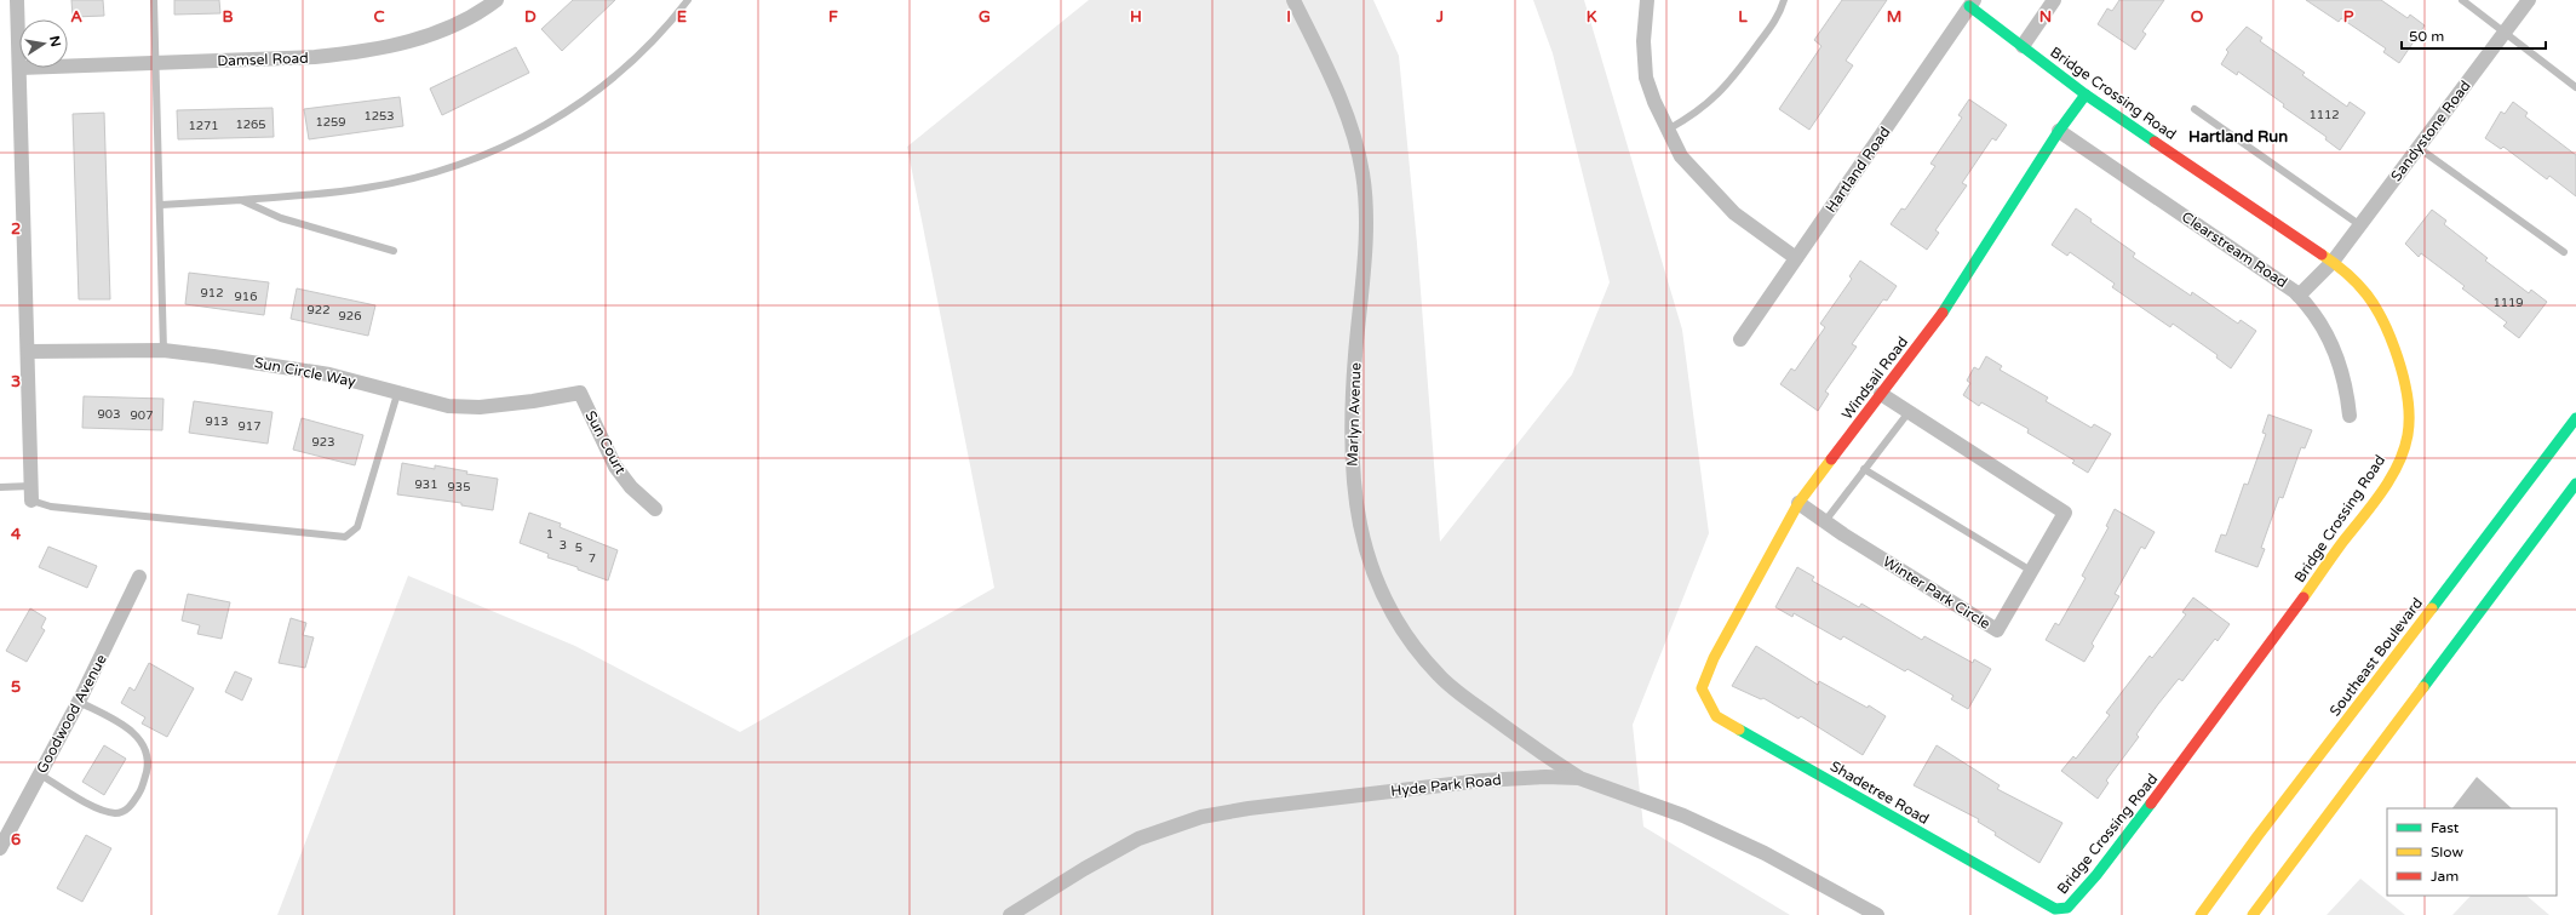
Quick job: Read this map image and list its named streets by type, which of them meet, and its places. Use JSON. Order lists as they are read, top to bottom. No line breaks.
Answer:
{"streets":{"street":["Damsel Road","Bridge Crossing Road","Sandystone Road","Hartland Road","Clearstream Road","Sun Circle Way","Windsail Road","Marlyn Avenue","Sun Court","Winter Park Circle","Southeast Boulevard","Goodwood Avenue","Hyde Park Road","Shadetree Road"]},"crossings":[["Bridge Crossing Road","Sandystone Road"],["Bridge Crossing Road","Hartland Road"],["Bridge Crossing Road","Windsail Road"],["Bridge Crossing Road","Shadetree Road"],["Sandystone Road","Clearstream Road"],["Clearstream Road","Windsail Road"],["Sun Circle Way","Sun Court"],["Windsail Road","Winter Park Circle"],["Windsail Road","Shadetree Road"],["Marlyn Avenue","Hyde Park Road"]],"districts":["Hartland Run"],"house_numbers":["1112","1253","1259","1265","1271","912","916","1119","922","926","903","907","913","917","923","931","935","1","3","5","7"],"legend":["Fast","Slow","Jam"],"scale_bar":"50 m","north":"right","grid":{"columns":["A","B","C","D","E","F","G","H","I","J","K","L","M","N","O","P"],"rows":["2","3","4","5","6"]}}
